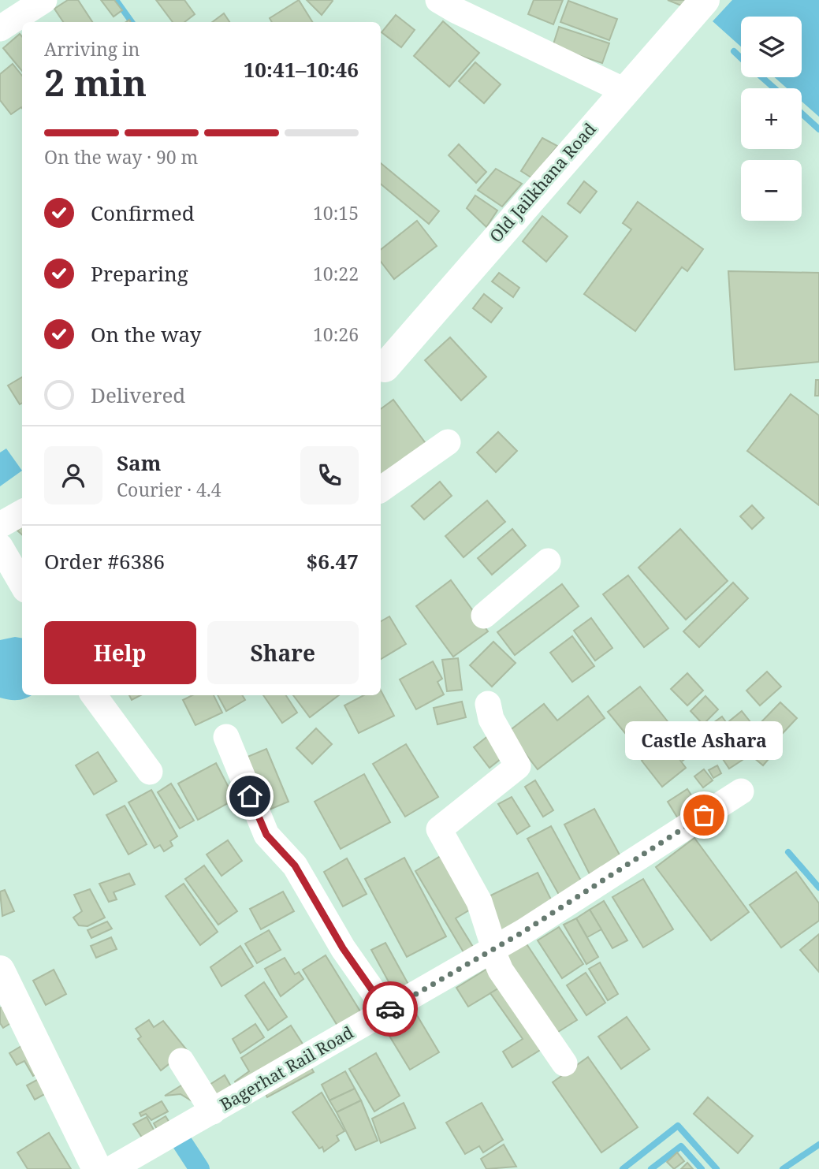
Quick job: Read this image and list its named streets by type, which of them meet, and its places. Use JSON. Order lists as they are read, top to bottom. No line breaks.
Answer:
{"streets":{"main road":["Old Jailkhana Road"],"street":["Bagerhat Rail Road"]},"places":["Castle Ashara"],"page":{"map_buttons":["+","−"],"heading":["2 min","Arriving in","10:41–10:46"],"panel":["Sam","Courier · 4.4","Order #6386","$6.47"],"bar":"On the way · 90 m","list":[["Confirmed","10:15"],["Preparing","10:22"],["On the way","10:26"],"Delivered"],"buttons":["Help","Share"],"bubble":"Castle Ashara"}}
